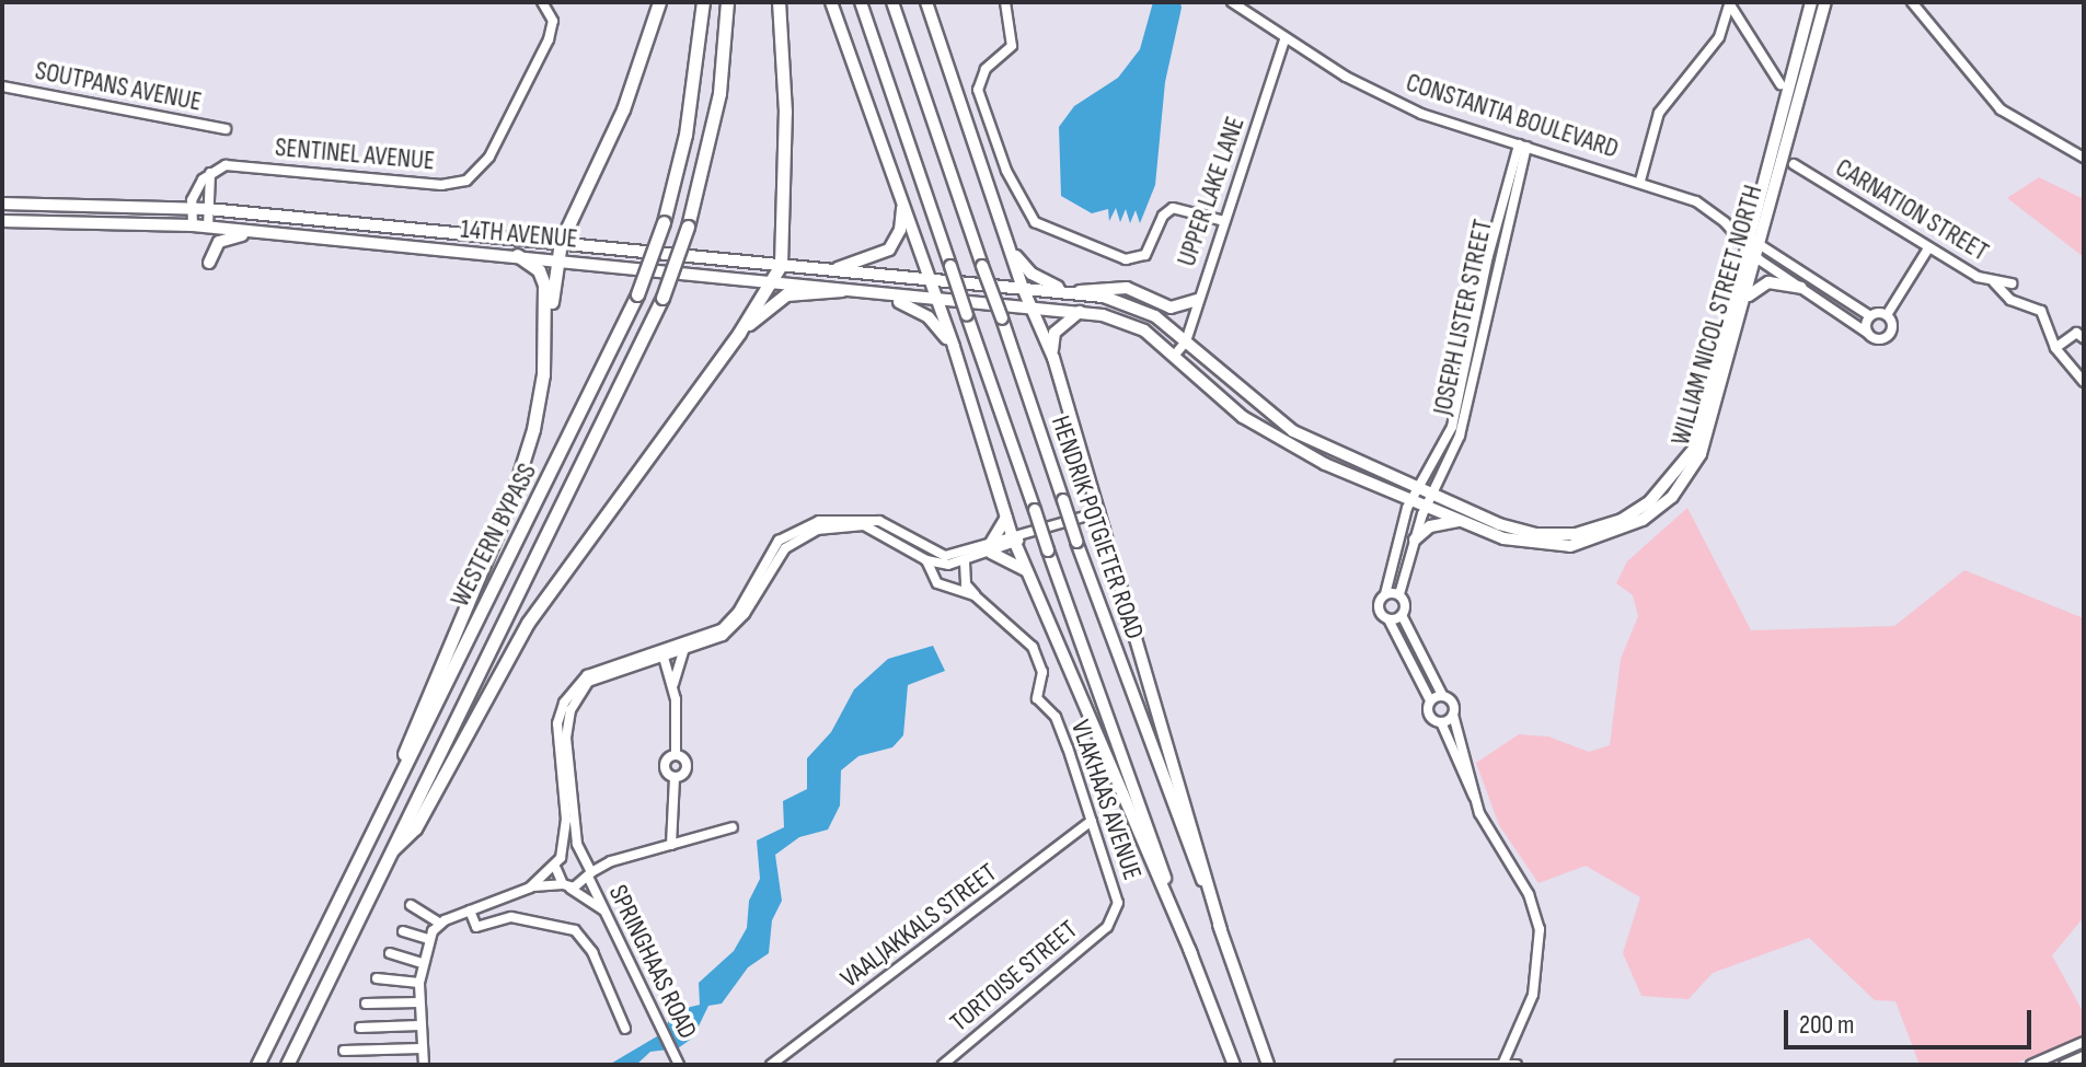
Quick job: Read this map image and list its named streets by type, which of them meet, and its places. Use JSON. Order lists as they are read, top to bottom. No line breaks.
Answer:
{"streets":{"highway":["WESTERN BYPASS"],"main road":["14TH AVENUE","WILLIAM NICOL STREET NORTH","HENDRIK POTGIETER ROAD"],"street":["SOUTPANS AVENUE","CONSTANTIA BOULEVARD","SENTINEL AVENUE","UPPER LAKE LANE","CARNATION STREET","JOSEPH LISTER STREET","VLAKHAAS AVENUE","VAALJAKKALS STREET","SPRINGHAAS ROAD","TORTOISE STREET"]},"crossings":[["CONSTANTIA BOULEVARD","UPPER LAKE LANE"],["CONSTANTIA BOULEVARD","WILLIAM NICOL STREET NORTH"],["CONSTANTIA BOULEVARD","JOSEPH LISTER STREET"],["UPPER LAKE LANE","WILLIAM NICOL STREET NORTH"],["14TH AVENUE","WILLIAM NICOL STREET NORTH"],["WILLIAM NICOL STREET NORTH","JOSEPH LISTER STREET"],["VLAKHAAS AVENUE","VAALJAKKALS STREET"],["VLAKHAAS AVENUE","SPRINGHAAS ROAD"],["VLAKHAAS AVENUE","TORTOISE STREET"]],"scale_bar":"200 m"}
